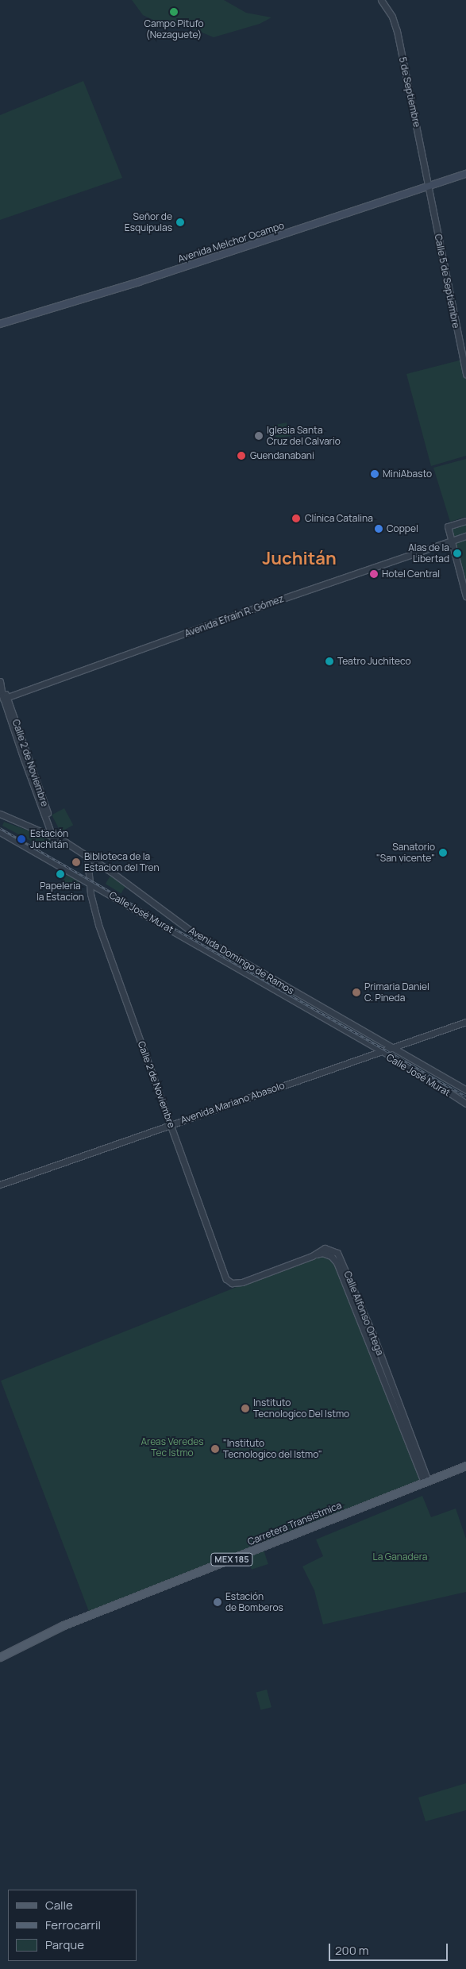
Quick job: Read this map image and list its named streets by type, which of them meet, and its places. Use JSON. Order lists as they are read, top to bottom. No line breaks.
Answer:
{"streets":{"main road":["Avenida Melchor Ocampo","Carretera Transistmica","MEX 185"],"street":["5 de Septiembre","Calle 5 de Septiembre","Avenida Efraín R. Gómez","Calle 2 de Noviembre","Calle José Murat","Avenida Domingo de Ramos","Avenida Mariano Abasolo"]},"crossings":[["5 de Septiembre","Avenida Melchor Ocampo"],["5 de Septiembre","Calle 5 de Septiembre"],["Avenida Melchor Ocampo","Calle 5 de Septiembre"],["Avenida Efraín R. Gómez","Calle 2 de Noviembre"],["Calle 2 de Noviembre","Calle José Murat"],["Calle 2 de Noviembre","Avenida Domingo de Ramos"],["Calle 2 de Noviembre","Avenida Mariano Abasolo"],["Calle 2 de Noviembre","Carretera Transistmica"],["Calle José Murat","Avenida Mariano Abasolo"],["Avenida Domingo de Ramos","Avenida Mariano Abasolo"]],"districts":["Juchitán"],"parks":["Areas Veredes Tec Istmo","La Ganadera"],"places":["Campo Pitufo (Nezaguete)","Señor de Esquipulas","Iglesia Santa Cruz del Calvario","Guendanabani","MiniAbasto","Clínica Catalina","Coppel","Alas de la Libertad","Hotel Central","Teatro Juchiteco","Estación Juchitán","Sanatorio \"San vicente\"","Biblioteca de la Estacion del Tren","Papeleria la Estacion","Primaria Daniel C. Pineda","Instituto Tecnologico Del Istmo","\"Instituto Tecnologico del Istmo\"","Estación de Bomberos"],"legend":["Calle","Ferrocarril","Parque"],"scale_bar":"200 m"}
